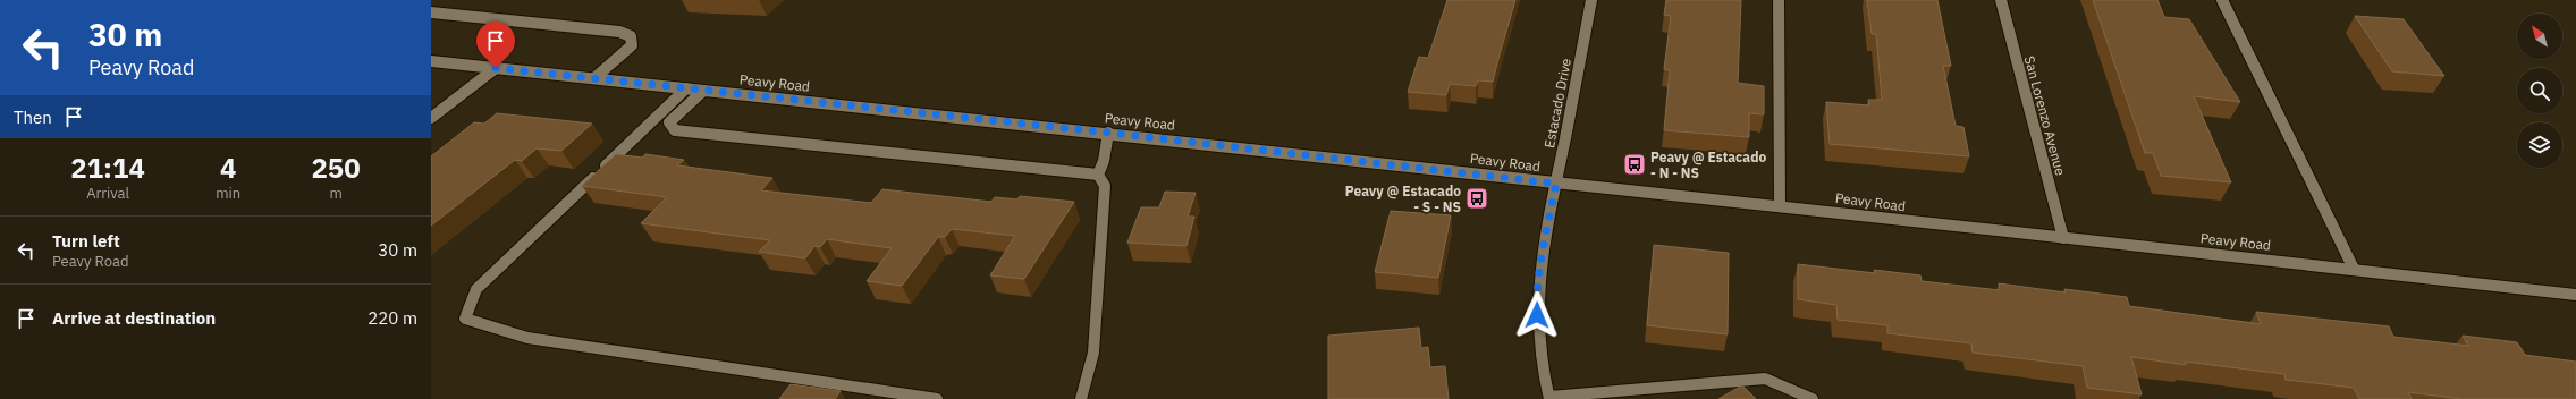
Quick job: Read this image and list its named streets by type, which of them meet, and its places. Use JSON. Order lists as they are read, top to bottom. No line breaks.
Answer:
{"streets":{"street":["Peavy Road","Estacado Drive","San Lorenzo Avenue"]},"crossings":[["Peavy Road","Estacado Drive"],["Peavy Road","San Lorenzo Avenue"]],"places":{"bus stop":["Peavy @ Estacado - N - NS","Peavy @ Estacado - S - NS"]},"north":"top left","page":{"turn":["30 m","Peavy Road"],"then":"Then","eta":["21:14","Arrival","4","min","250","m"],"list":[{"name":"Turn left","note":"Peavy Road","value":"30 m"},{"name":"Arrive at destination","value":"220 m"}]}}
